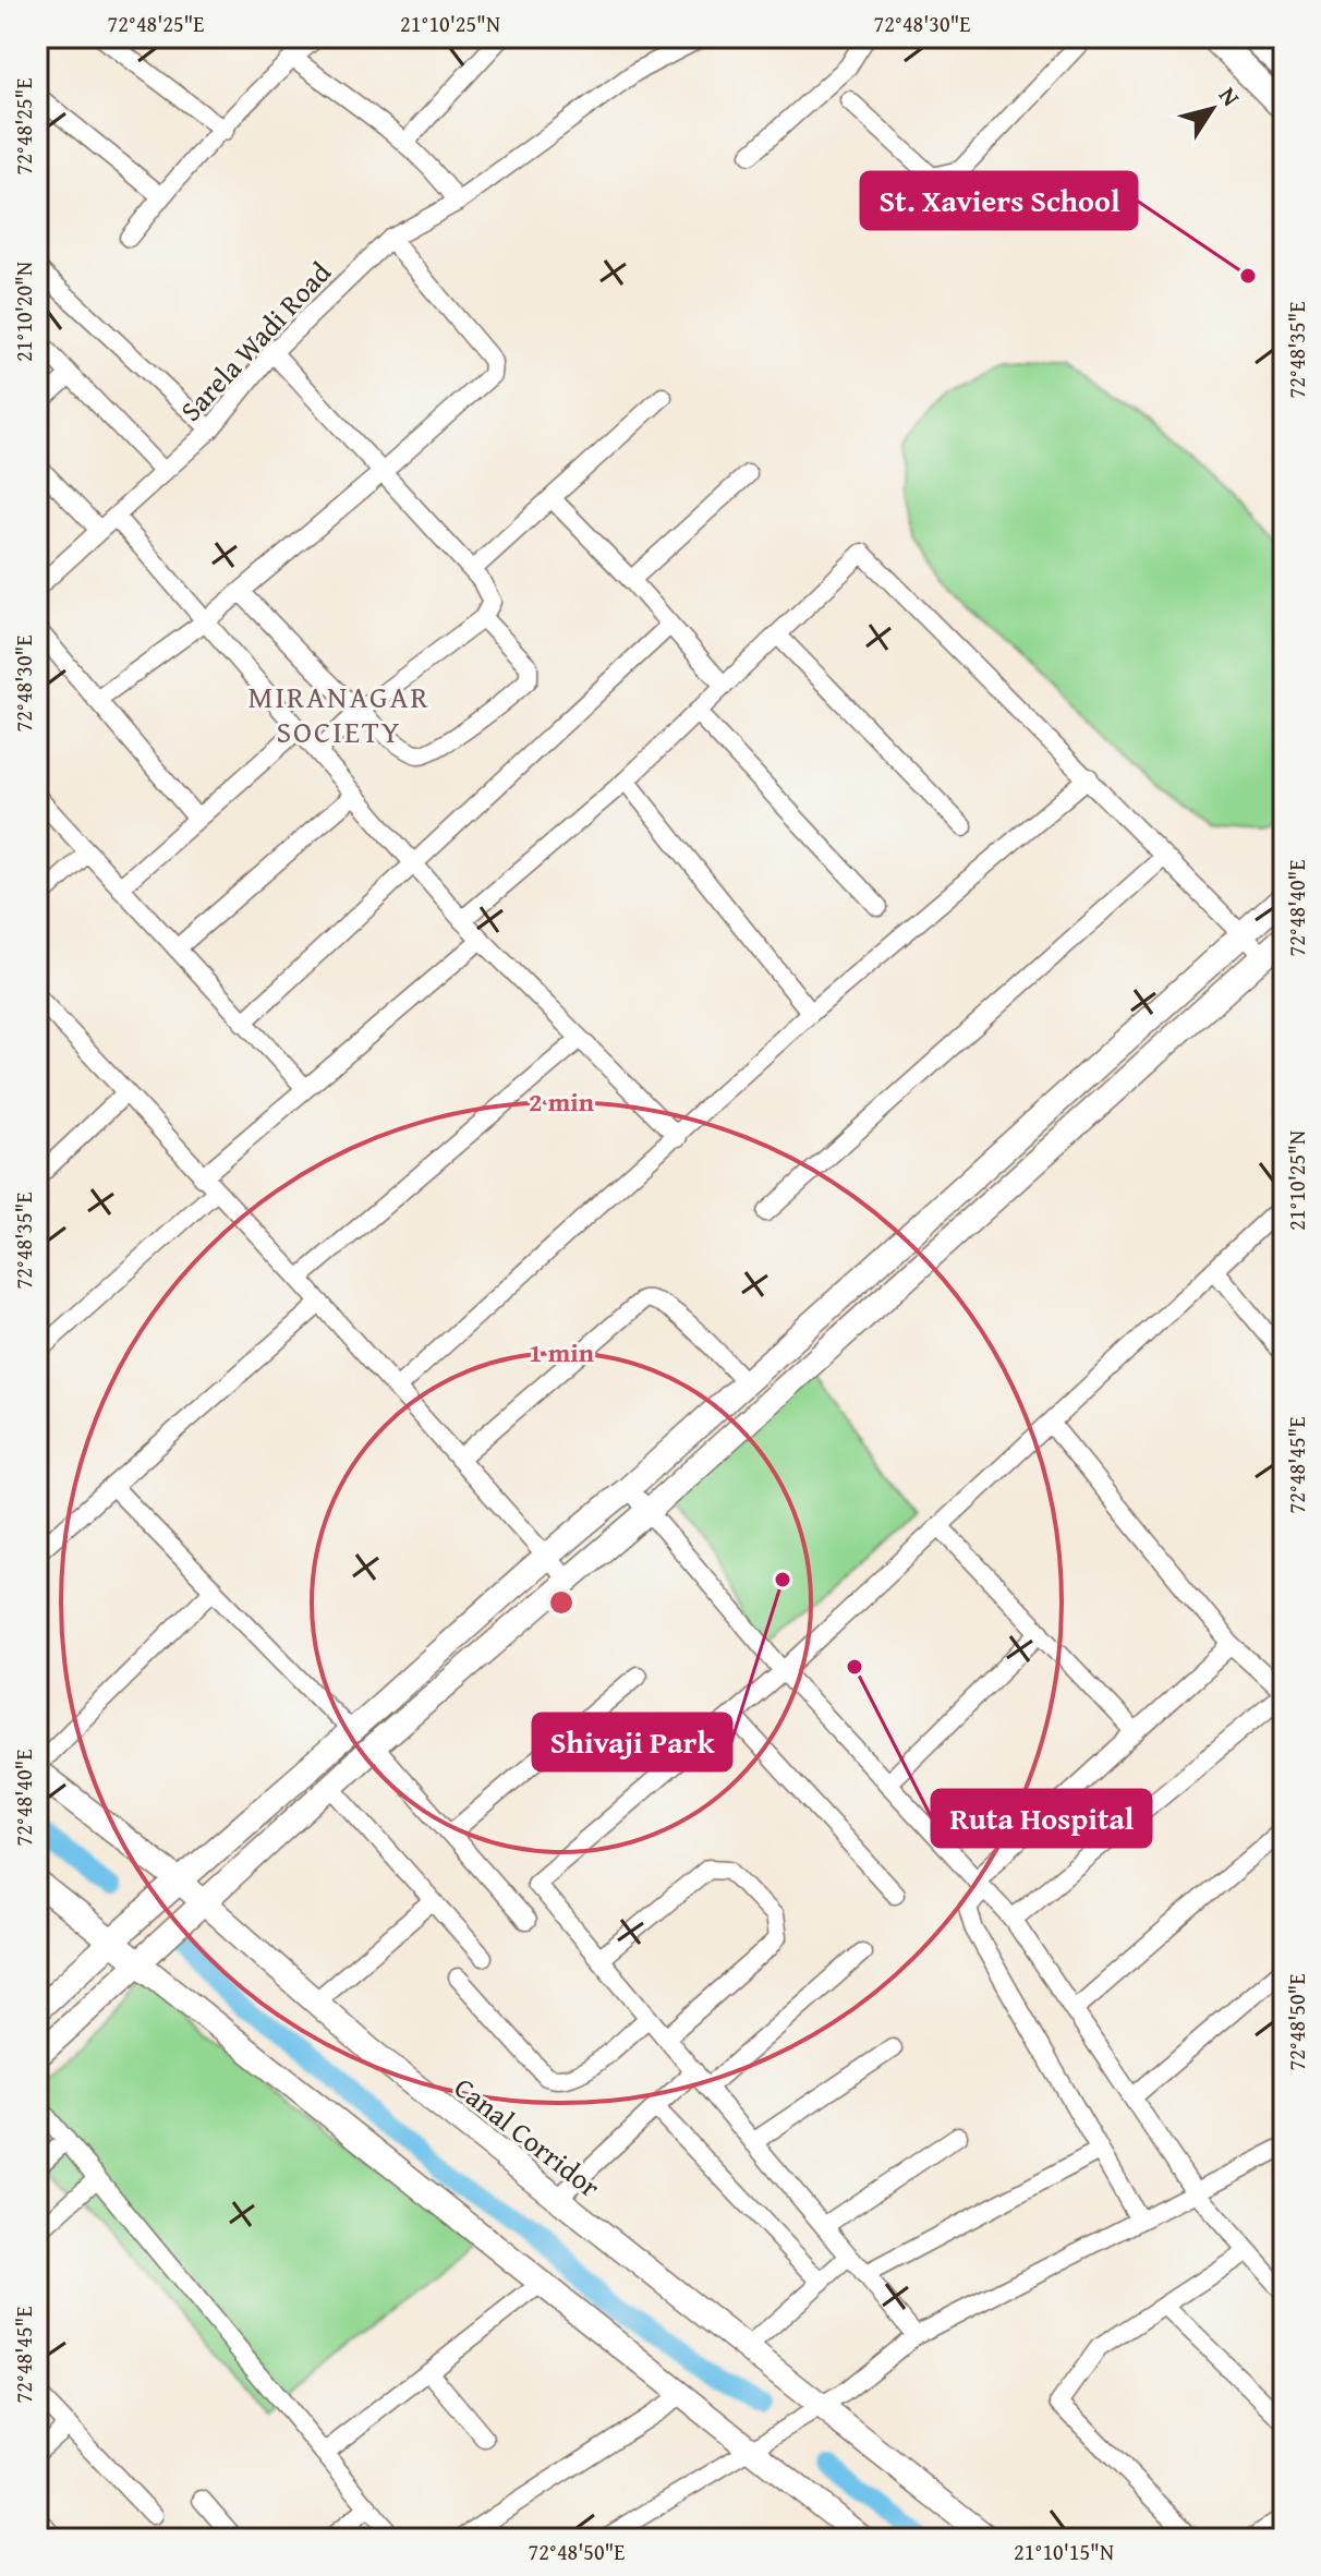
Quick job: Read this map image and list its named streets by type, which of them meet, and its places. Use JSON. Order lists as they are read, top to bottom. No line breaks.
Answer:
{"streets":{"street":["Sarela Wadi Road","Canal Corridor"]},"districts":["MIRANAGAR SOCIETY"],"places":["St. Xaviers School","Shivaji Park","Ruta Hospital"],"north":"top right","coordinates":["72°48'25\"E","21°10'25\"N","72°48'30\"E","21°10'20\"N","72°48'35\"E","72°48'40\"E","72°48'45\"E","72°48'50\"E","21°10'15\"N"],"rings":["2 min","1 min"]}
